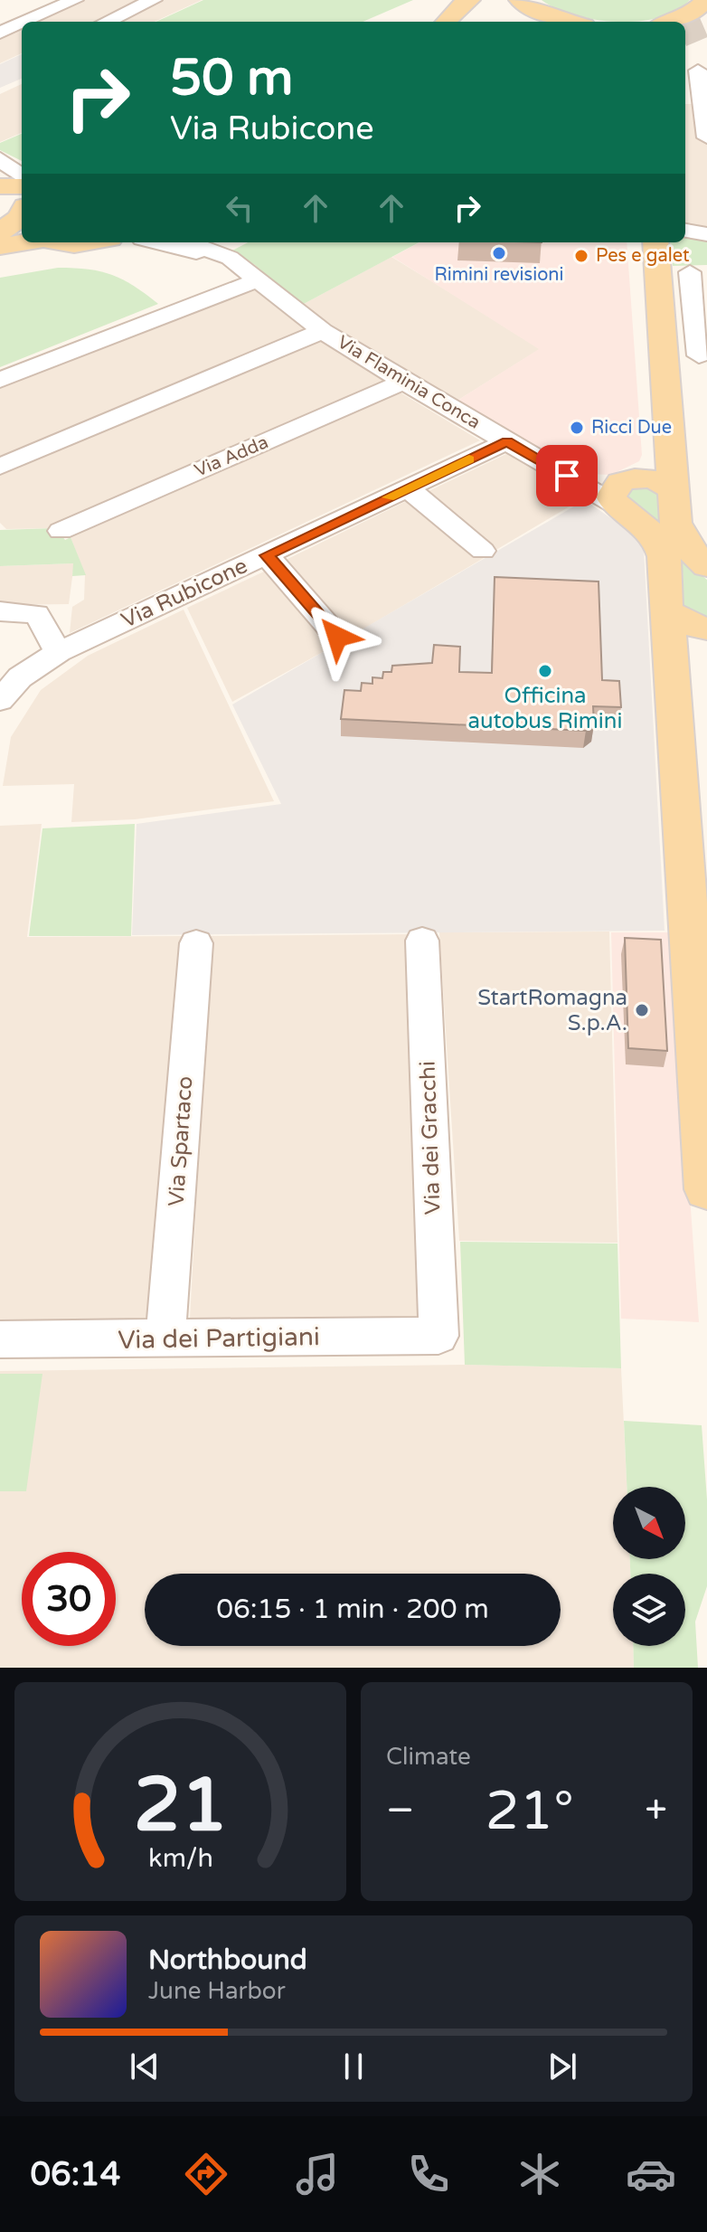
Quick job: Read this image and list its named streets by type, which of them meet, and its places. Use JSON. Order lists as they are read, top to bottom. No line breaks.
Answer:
{"streets":{"street":["Via Flaminia Conca","Via Adda","Via Rubicone","Via dei Gracchi","Via Spartaco","Via dei Partigiani"]},"crossings":[["Via Flaminia Conca","Via Adda"],["Via Flaminia Conca","Via Rubicone"],["Via dei Gracchi","Via dei Partigiani"],["Via Spartaco","Via dei Partigiani"]],"places":["Rimini revisioni","Pes e galet","Ricci Due","Officina autobus Rimini","StartRomagna S.p.A."],"north":"bottom right","page":{"turn":["50 m","Via Rubicone"],"limit":"30","trip":"06:15 · 1 min · 200 m","tile":"Climate","heat":["−","21°","+"],"song":["Northbound","June Harbor"],"tabs":"06:14","gauge":["21","km/h"]}}
